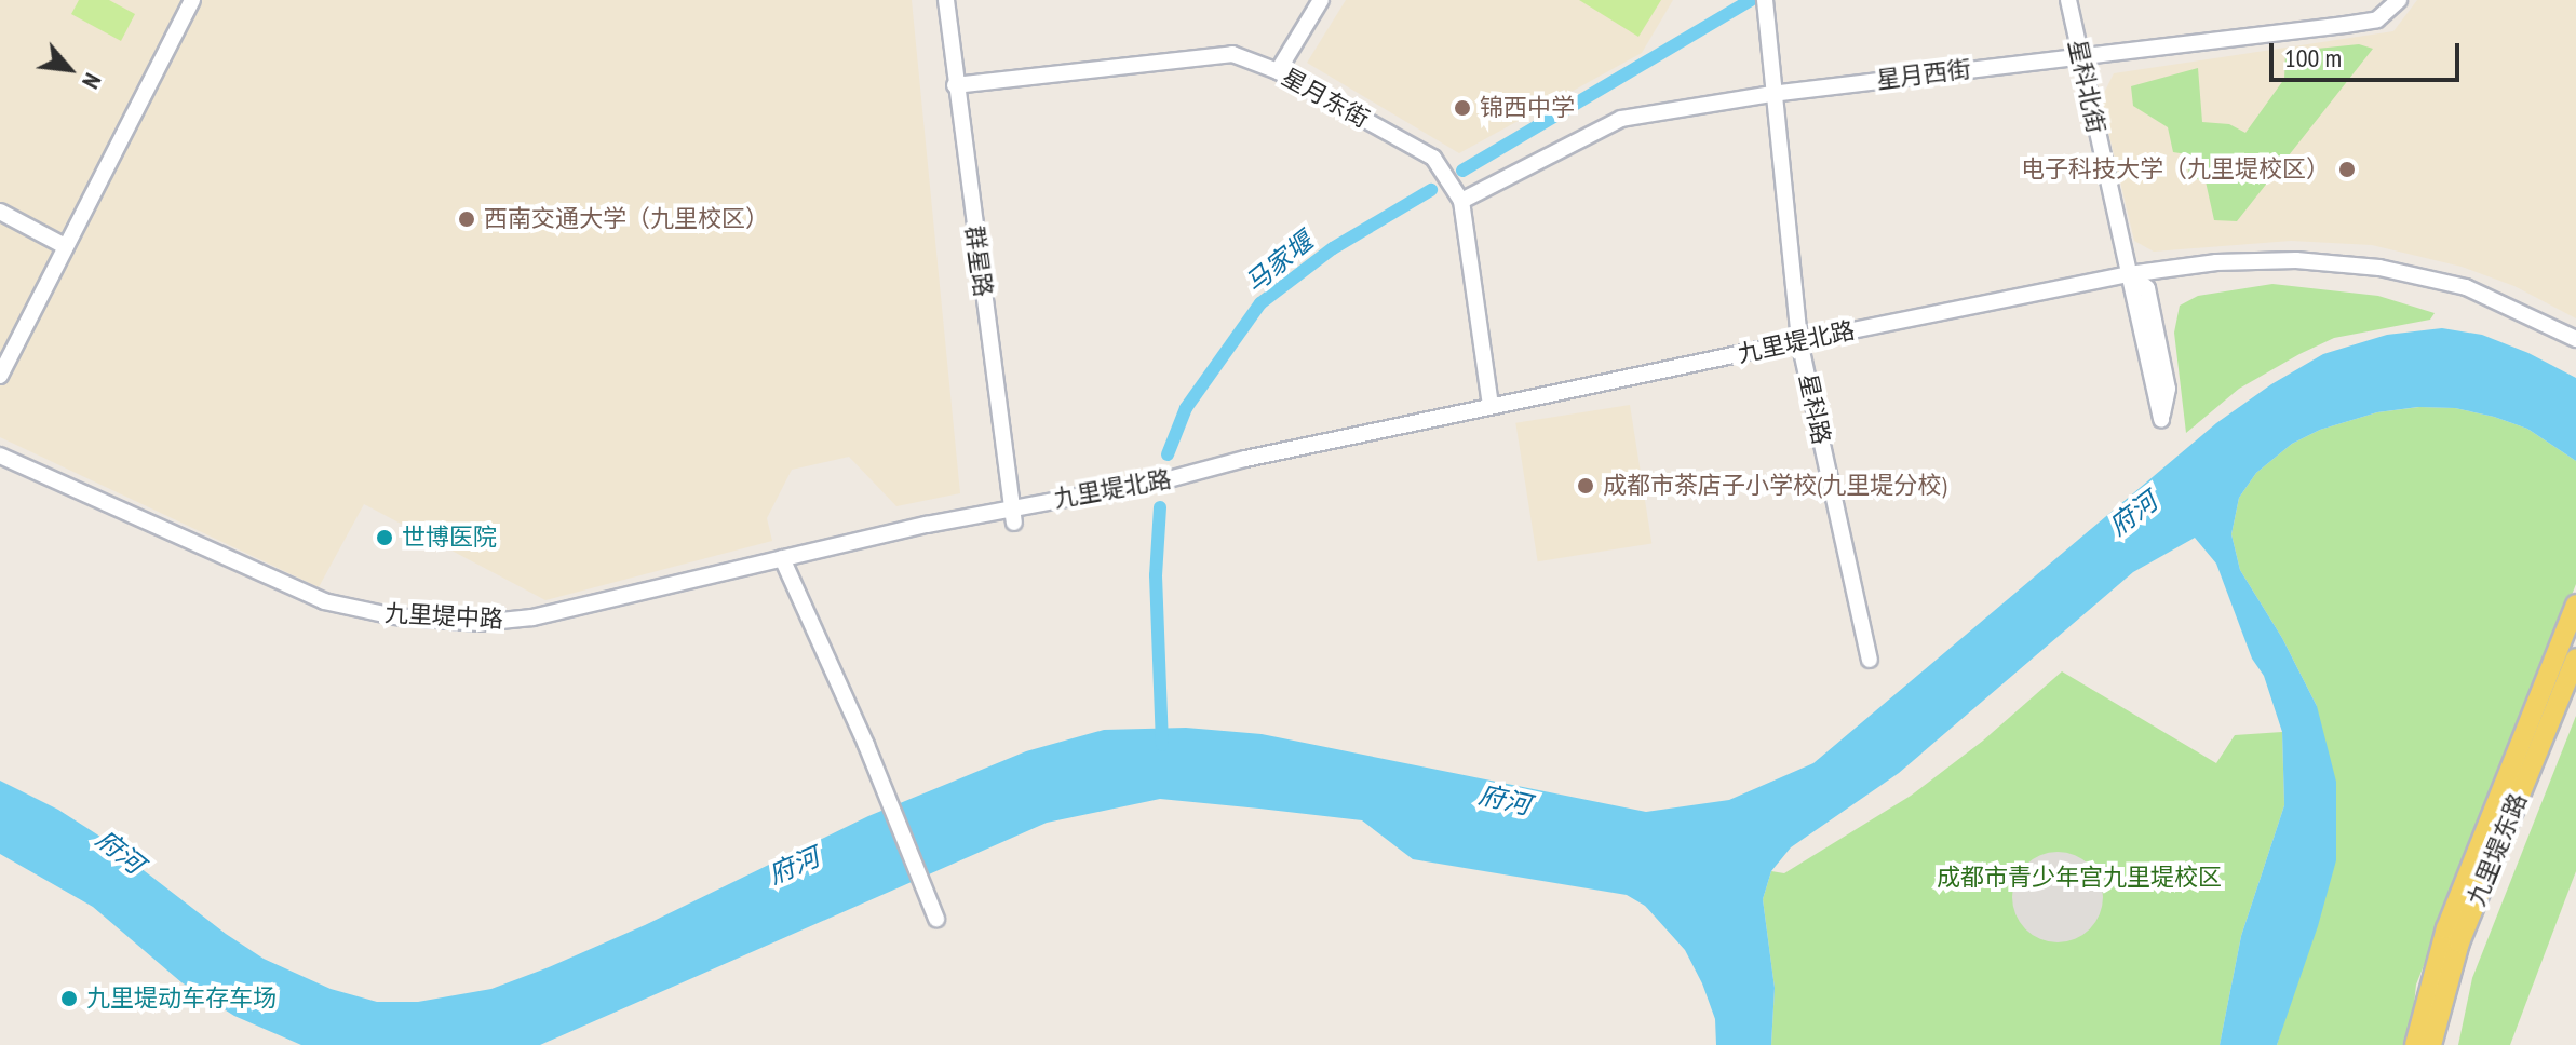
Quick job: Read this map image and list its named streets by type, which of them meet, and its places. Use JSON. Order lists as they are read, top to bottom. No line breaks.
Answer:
{"streets":{"main road":["九里堤东路"],"street":["星月西街","星科北街","星月东街","群星路","九里堤北路","星科路","九里堤中路"]},"crossings":[["星月西街","星科北街"],["星月西街","星月东街"],["星月西街","星科路"],["星科北街","九里堤北路"],["星月东街","群星路"],["星月东街","九里堤北路"],["群星路","九里堤北路"],["群星路","九里堤中路"],["九里堤北路","星科路"],["九里堤北路","九里堤中路"]],"water":["马家堰","府河"],"parks":["成都市青少年宫九里堤校区"],"places":["锦西中学","电子科技大学（九里堤校区）","西南交通大学（九里校区）","成都市茶店子小学校(九里堤分校)","世博医院","九里堤动车存车场"],"scale_bar":"100 m","north":"bottom right"}
